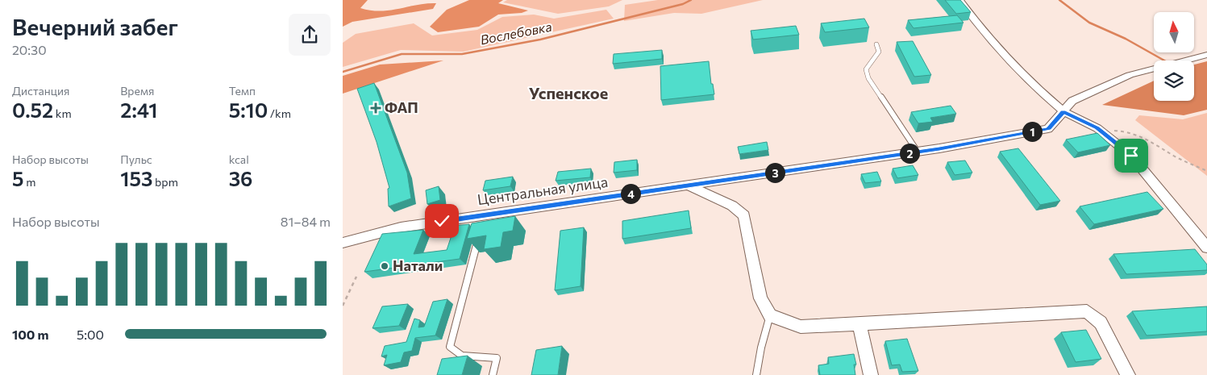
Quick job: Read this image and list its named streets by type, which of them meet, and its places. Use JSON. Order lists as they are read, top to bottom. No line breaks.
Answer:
{"streets":{"street":["Центральная улица"]},"districts":["Успенское"],"water":["Вослебовка"],"places":{"health":["ФАП"],"other":["Натали"]},"north":"top","page":{"heading":["Вечерний забег","20:30"],"stats":[["Дистанция","0.52 km"],["Время","2:41"],["Темп","5:10 /km"],["Набор высоты","5 m"],["Пульс","153 bpm"],["kcal","36"]],"pins":["1","2","3","4"],"chart":["Набор высоты","81–84 m"],"list":[{"name":"100 m","note":"5:00"}]}}
